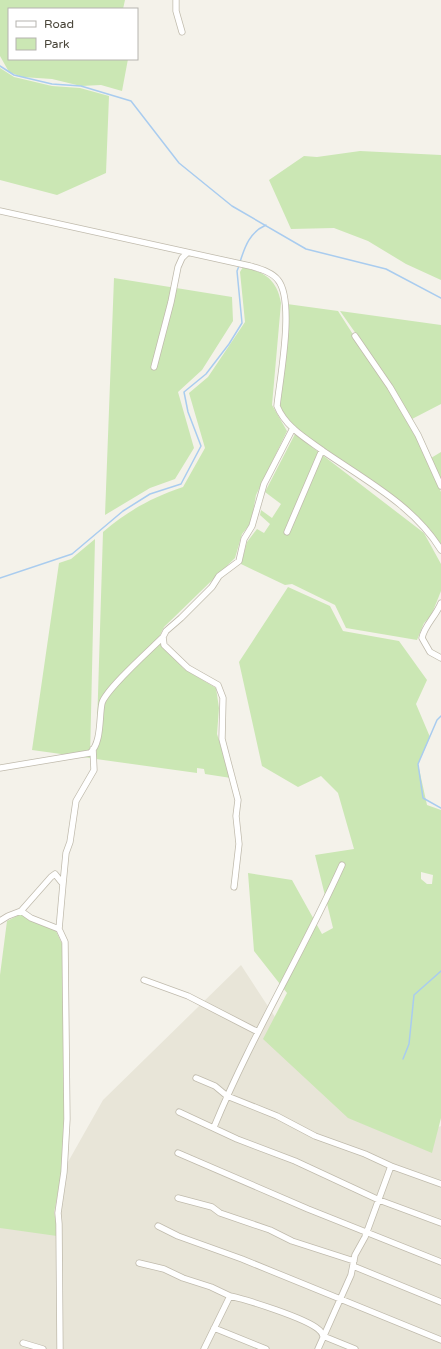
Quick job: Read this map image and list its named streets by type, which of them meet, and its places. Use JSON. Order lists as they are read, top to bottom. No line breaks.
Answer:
{"legend":["Road","Park"]}
